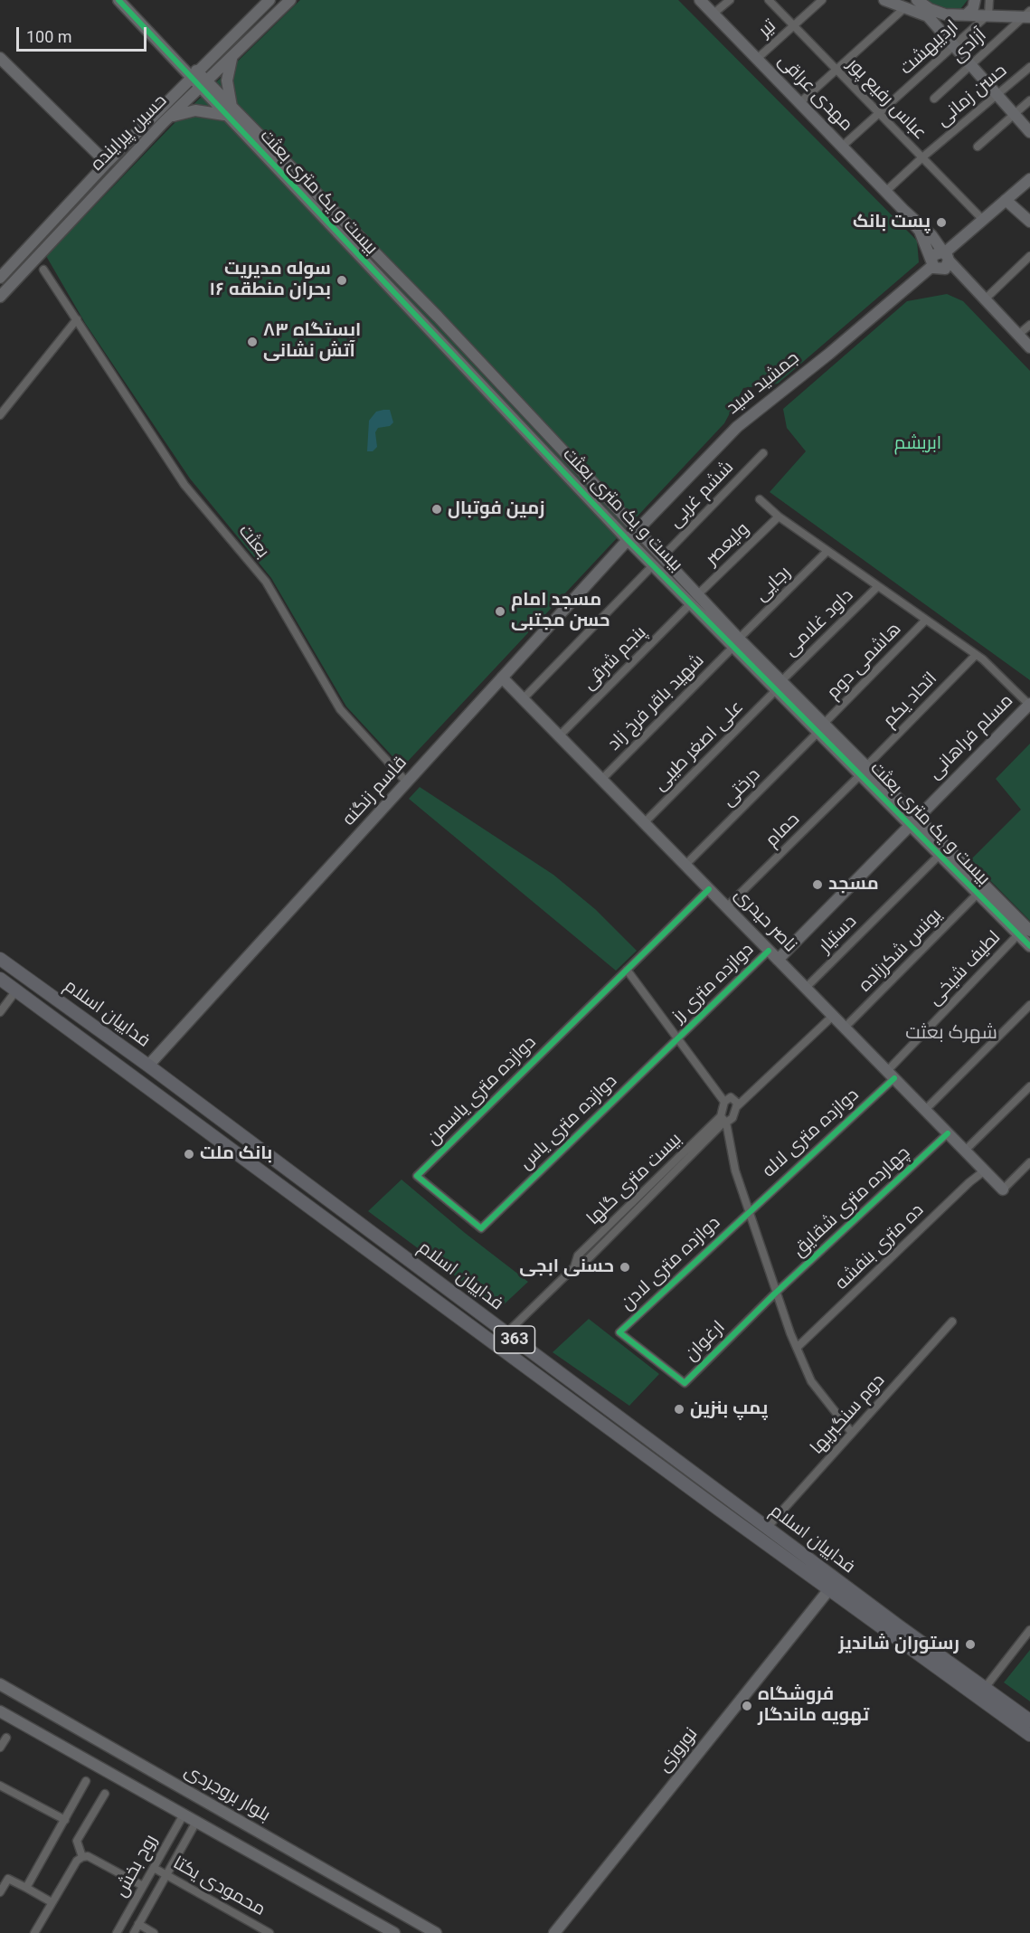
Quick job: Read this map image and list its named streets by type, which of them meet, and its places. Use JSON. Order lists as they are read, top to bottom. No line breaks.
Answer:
{"streets":{"main road":["فداییان اسلام","363"],"street":["تیر","آزادی","اردیبهشت","مهدی عراقی","حسن زمانی","عباس رفیع پور","حسین پیراینده","بیست و یک متری بعثت","جمشید سید","ششم غربی","بعثت","ولیعصر","رجایی","داود غلامی","پنجم شرقی","هاشمی دوم","اتحاد یکم","شهید باقر فرخ زاد","مسلم فراهانی","علی اصغر طیبی","درختی","قاسم زنگنه","حمام","ناصر حیدری","دستیار","یونس شکرزاده","لطیف شیخی","دوازده متری رز","دوازده متری یاسمن","دوازده متری یاس","دوازده متری لاله","بیست متری گلها","چهارده متری شقایق","ده متری بنفشه","دوازده متری لادن","ارغوان","دوم سنگبریها","نوروزی","بلوار بروجردی","روح بخش","محمودی یکتا"]},"crossings":[["تیر","مهدی عراقی"],["تیر","عباس رفیع پور"],["اردیبهشت","مهدی عراقی"],["اردیبهشت","عباس رفیع پور"],["مهدی عراقی","حسن زمانی"],["حسن زمانی","عباس رفیع پور"],["حسین پیراینده","بیست و یک متری بعثت"],["بیست و یک متری بعثت","جمشید سید"],["بیست و یک متری بعثت","ششم غربی"],["بیست و یک متری بعثت","ولیعصر"],["بیست و یک متری بعثت","رجایی"],["بیست و یک متری بعثت","داود غلامی"],["بیست و یک متری بعثت","پنجم شرقی"],["بیست و یک متری بعثت","هاشمی دوم"],["بیست و یک متری بعثت","اتحاد یکم"],["بیست و یک متری بعثت","شهید باقر فرخ زاد"],["بیست و یک متری بعثت","مسلم فراهانی"],["بیست و یک متری بعثت","علی اصغر طیبی"],["بیست و یک متری بعثت","درختی"],["بیست و یک متری بعثت","قاسم زنگنه"],["بیست و یک متری بعثت","حمام"],["بیست و یک متری بعثت","دستیار"],["بیست و یک متری بعثت","یونس شکرزاده"],["بیست و یک متری بعثت","لطیف شیخی"],["جمشید سید","قاسم زنگنه"],["بعثت","قاسم زنگنه"],["ولیعصر","پنجم شرقی"],["رجایی","شهید باقر فرخ زاد"],["داود غلامی","علی اصغر طیبی"],["پنجم شرقی","ناصر حیدری"],["هاشمی دوم","درختی"],["اتحاد یکم","حمام"],["شهید باقر فرخ زاد","ناصر حیدری"],["مسلم فراهانی","ناصر حیدری"],["علی اصغر طیبی","ناصر حیدری"],["درختی","ناصر حیدری"],["قاسم زنگنه","ناصر حیدری"],["قاسم زنگنه","فداییان اسلام"],["حمام","ناصر حیدری"],["ناصر حیدری","دستیار"],["ناصر حیدری","یونس شکرزاده"],["ناصر حیدری","لطیف شیخی"],["ناصر حیدری","دوازده متری رز"],["ناصر حیدری","دوازده متری لاله"],["ناصر حیدری","چهارده متری شقایق"],["ناصر حیدری","ده متری بنفشه"],["لطیف شیخی","دوازده متری لاله"],["دوازده متری رز","دوازده متری یاس"],["فداییان اسلام","بیست متری گلها"],["فداییان اسلام","دوم سنگبریها"],["فداییان اسلام","نوروزی"],["دوازده متری یاسمن","دوازده متری یاس"],["دوازده متری لاله","دوازده متری لادن"],["چهارده متری شقایق","ارغوان"],["دوازده متری لادن","ارغوان"],["روح بخش","محمودی یکتا"]],"districts":["شهرک بعثت"],"parks":["ابریشم"],"places":["پست بانک","سوله مدیریت بحران منطقه ۱۶","ایستگاه ۸۳ آتش نشانی","زمین فوتبال","مسجد امام حسن مجتبی","مسجد","بانک ملت","حسنی ابجی","پمپ بنزین","رستوران شاندیز","فروشگاه تهویه ماندگار"],"scale_bar":"100 m"}
